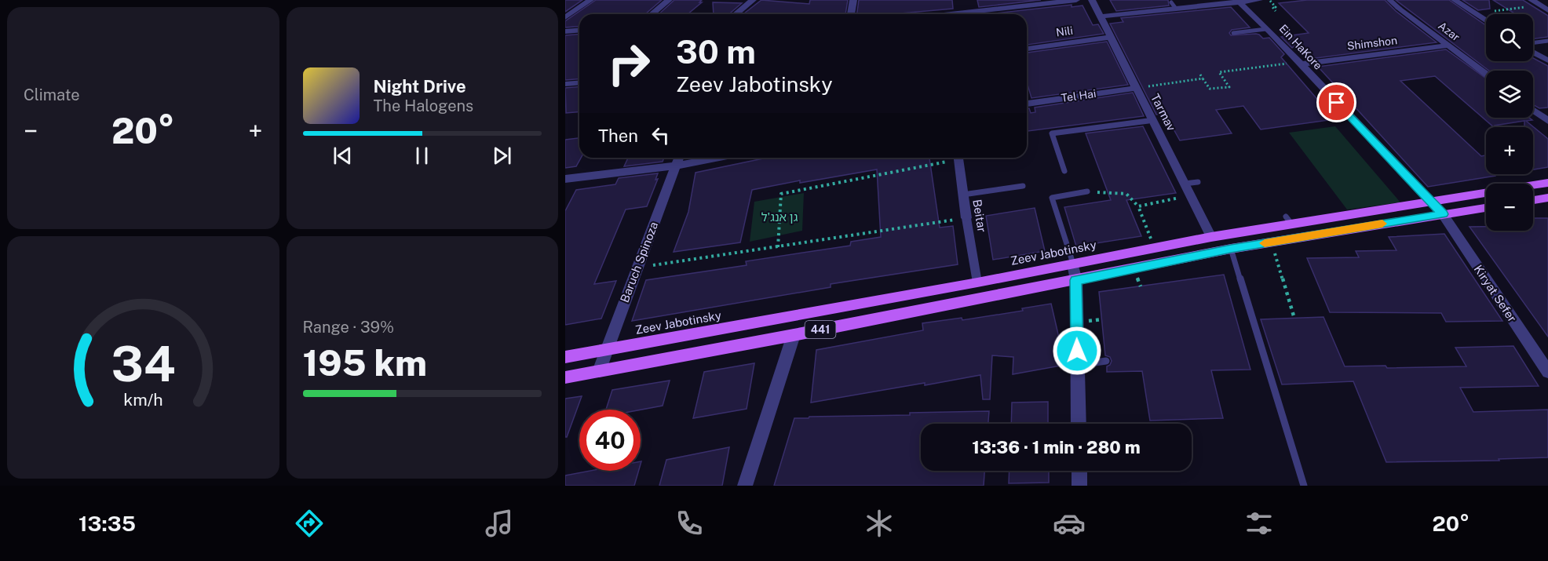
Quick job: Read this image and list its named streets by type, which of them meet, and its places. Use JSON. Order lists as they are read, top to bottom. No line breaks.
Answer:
{"streets":{"main road":["Zeev Jabotinsky","441"],"street":["Nili","Azar","Shimshon","Ein HaKore","Tel Hai","Tarmav","Beitar","Baruch Spinoza","Kiryat Sefer"]},"crossings":[["Nili","Tarmav"],["Azar","Shimshon"],["Shimshon","Ein HaKore"],["Ein HaKore","Zeev Jabotinsky"],["Ein HaKore","Kiryat Sefer"],["Ein HaKore","441"],["Tel Hai","Tarmav"],["Tarmav","Zeev Jabotinsky"],["Beitar","Zeev Jabotinsky"],["Zeev Jabotinsky","Baruch Spinoza"],["Baruch Spinoza","441"],["Kiryat Sefer","441"]],"parks":["גן אנג'ל"],"page":{"tile":["Climate",["Range · 39%","195 km"]],"map_buttons":["+","−"],"turn":["30 m","Zeev Jabotinsky"],"song":["Night Drive","The Halogens"],"heat":["−","20°","+"],"then":"Then","limit":"40","trip":"13:36 · 1 min · 280 m","tabs":["13:35","20°"],"gauge":["34","km/h"]}}
